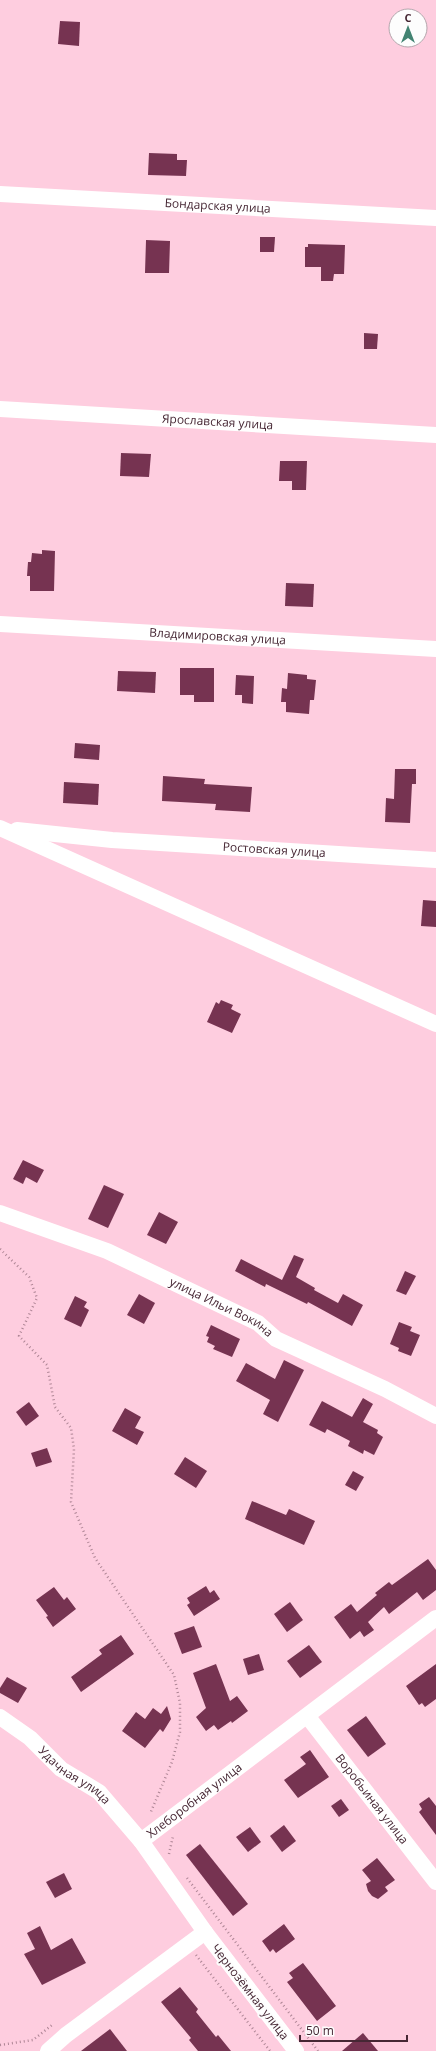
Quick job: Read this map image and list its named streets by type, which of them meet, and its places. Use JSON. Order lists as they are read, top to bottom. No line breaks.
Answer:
{"streets":{"street":["Бондарская улица","Ярославская улица","Владимировская улица","Ростовская улица","улица Ильи Вокина","Удачная улица","Воробьиная улица","Хлеборобная улица","Чернозёмная улица"]},"crossings":[["Удачная улица","Хлеборобная улица"],["Воробьиная улица","Хлеборобная улица"],["Хлеборобная улица","Чернозёмная улица"]],"scale_bar":"50 m","north":"top"}
